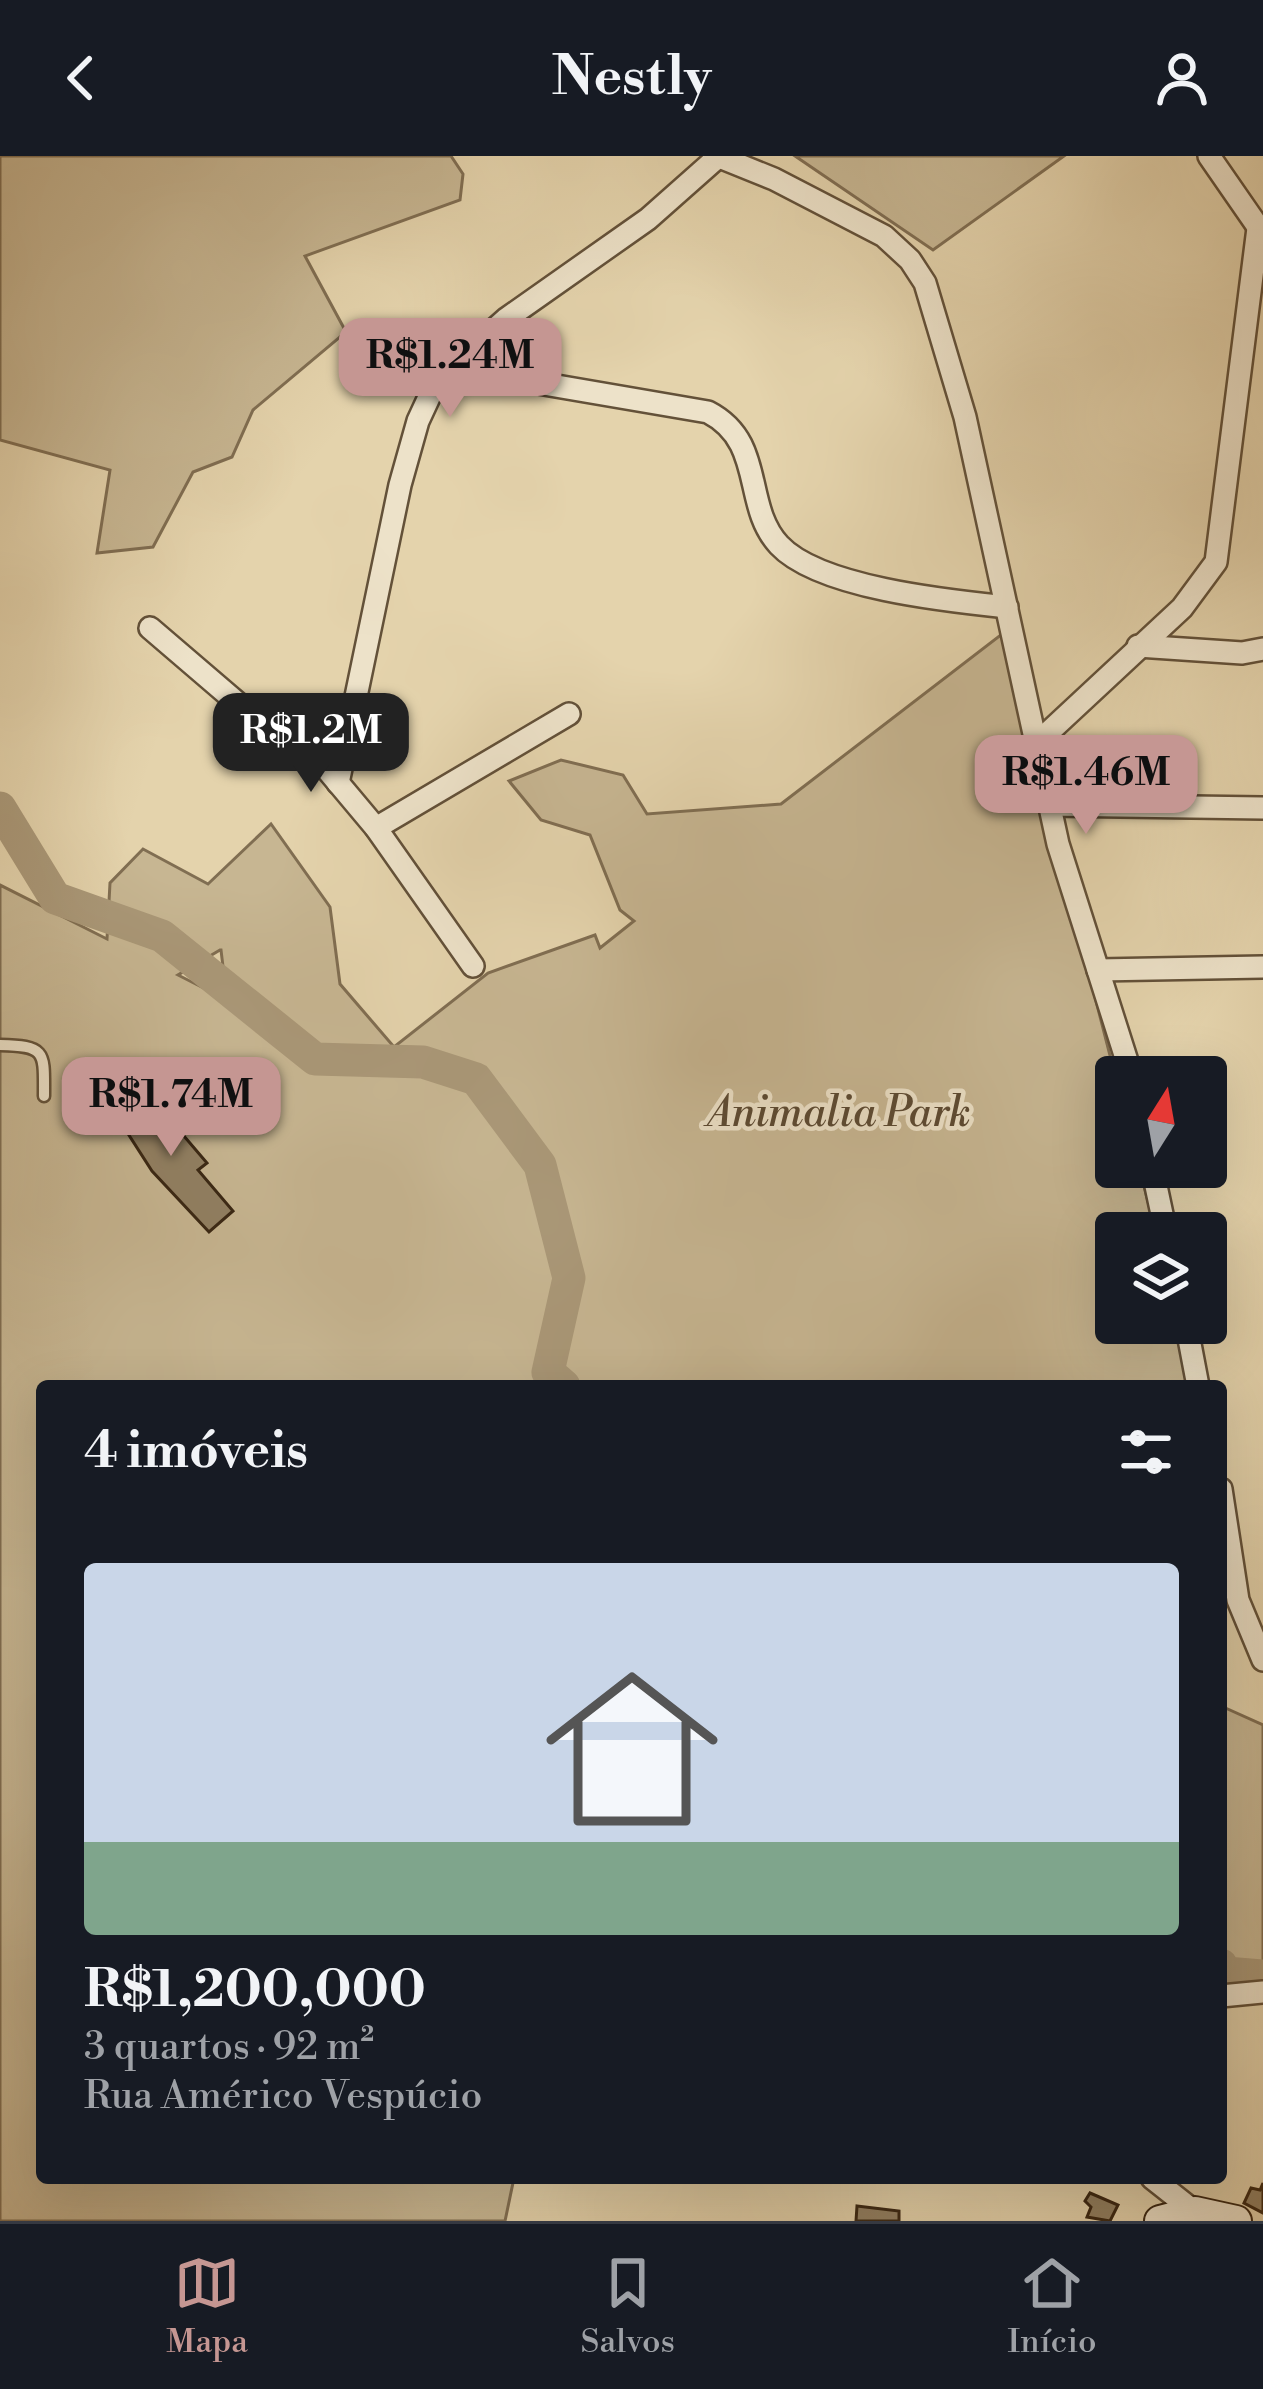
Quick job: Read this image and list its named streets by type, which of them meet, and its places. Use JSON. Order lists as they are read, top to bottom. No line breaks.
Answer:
{"parks":["Animalia Park"],"north":"top","page":{"header":"Nestly","price":["R$1.24M","R$1.2M","R$1.46M","R$1.74M"],"heading":"4 imóveis","list":[{"name":"R$1,200,000","note":"3 quartos · 92 m² · Rua Américo Vespúcio"}],"tabs":["Mapa","Salvos","Início"]}}
